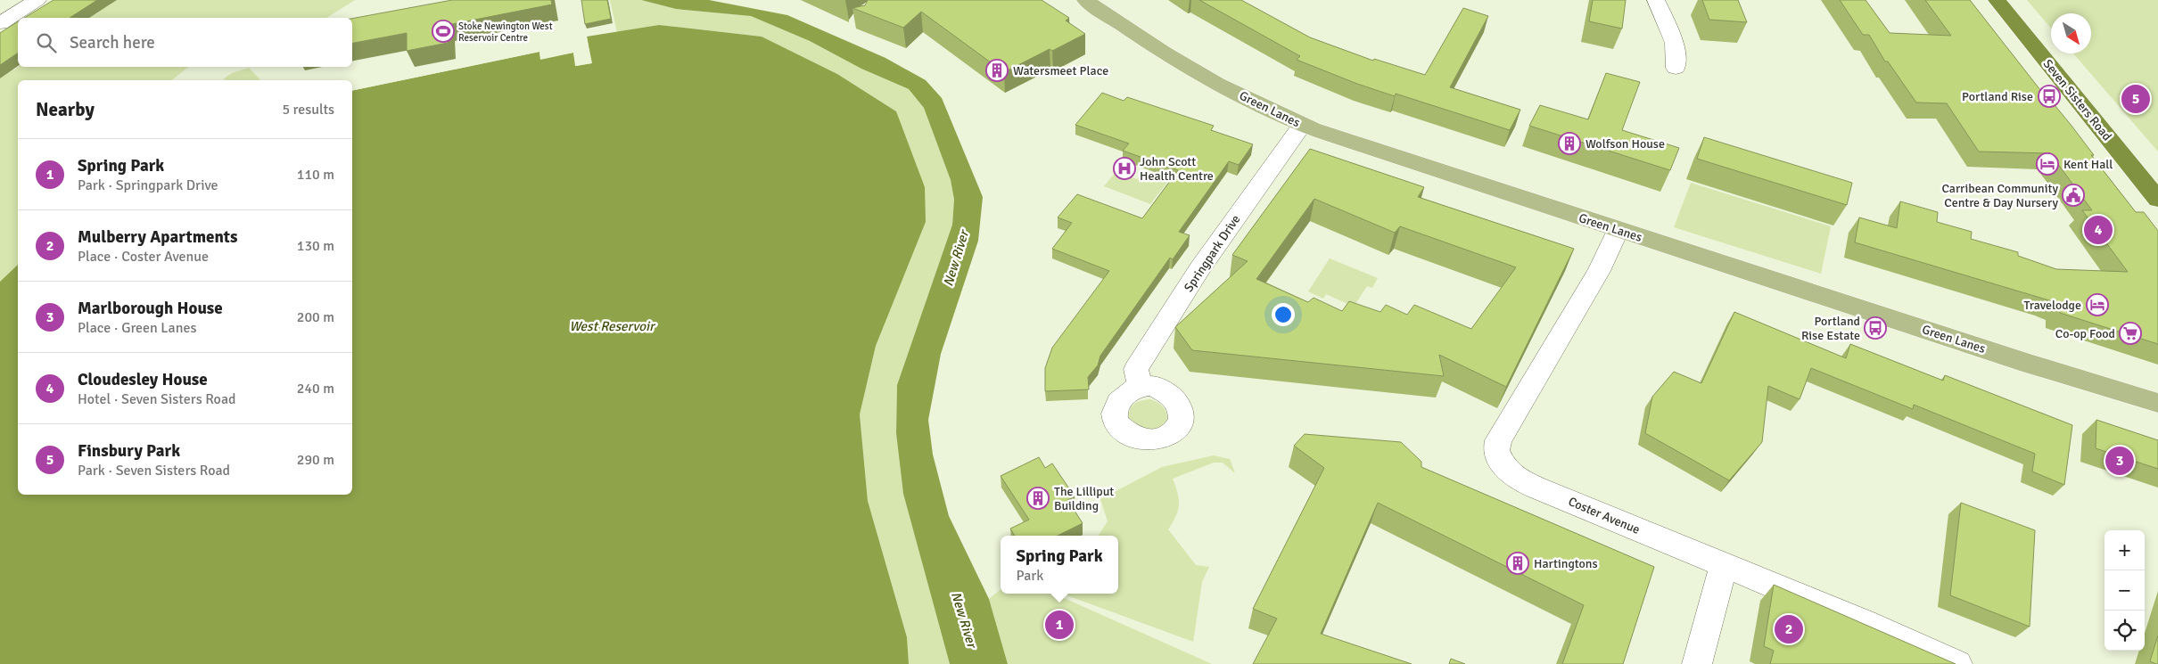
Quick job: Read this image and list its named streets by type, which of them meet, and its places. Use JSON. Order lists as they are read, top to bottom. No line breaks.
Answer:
{"streets":{"highway":["Seven Sisters Road"],"main road":["Green Lanes"],"street":["Springpark Drive","Coster Avenue"]},"crossings":[["Green Lanes","Springpark Drive"],["Green Lanes","Coster Avenue"]],"water":["New River","West Reservoir"],"places":{"sports":["Stoke Newington West Reservoir Centre"],"building":["Watersmeet Place","Wolfson House","The Lilliput Building","Hartingtons"],"bus stop":["Portland Rise","Portland Rise Estate"],"hotel":["Kent Hall","Travelodge"],"hospital":["John Scott Health Centre"],"public building":["Carribean Community Centre & Day Nursery"],"supermarket":["Co-op Food"]},"north":"bottom right","page":{"search":"Search here","heading":["Nearby","5 results"],"pins":["5","4","3","1","2"],"list":[{"mark":"1","name":"Spring Park","note":"Park · Springpark Drive","value":"110 m"},{"mark":"2","name":"Mulberry Apartments","note":"Place · Coster Avenue","value":"130 m"},{"mark":"3","name":"Marlborough House","note":"Place · Green Lanes","value":"200 m"},{"mark":"4","name":"Cloudesley House","note":"Hotel · Seven Sisters Road","value":"240 m"},{"mark":"5","name":"Finsbury Park","note":"Park · Seven Sisters Road","value":"290 m"}],"map_buttons":["+","−"],"popup":["Spring Park","Park"]}}
